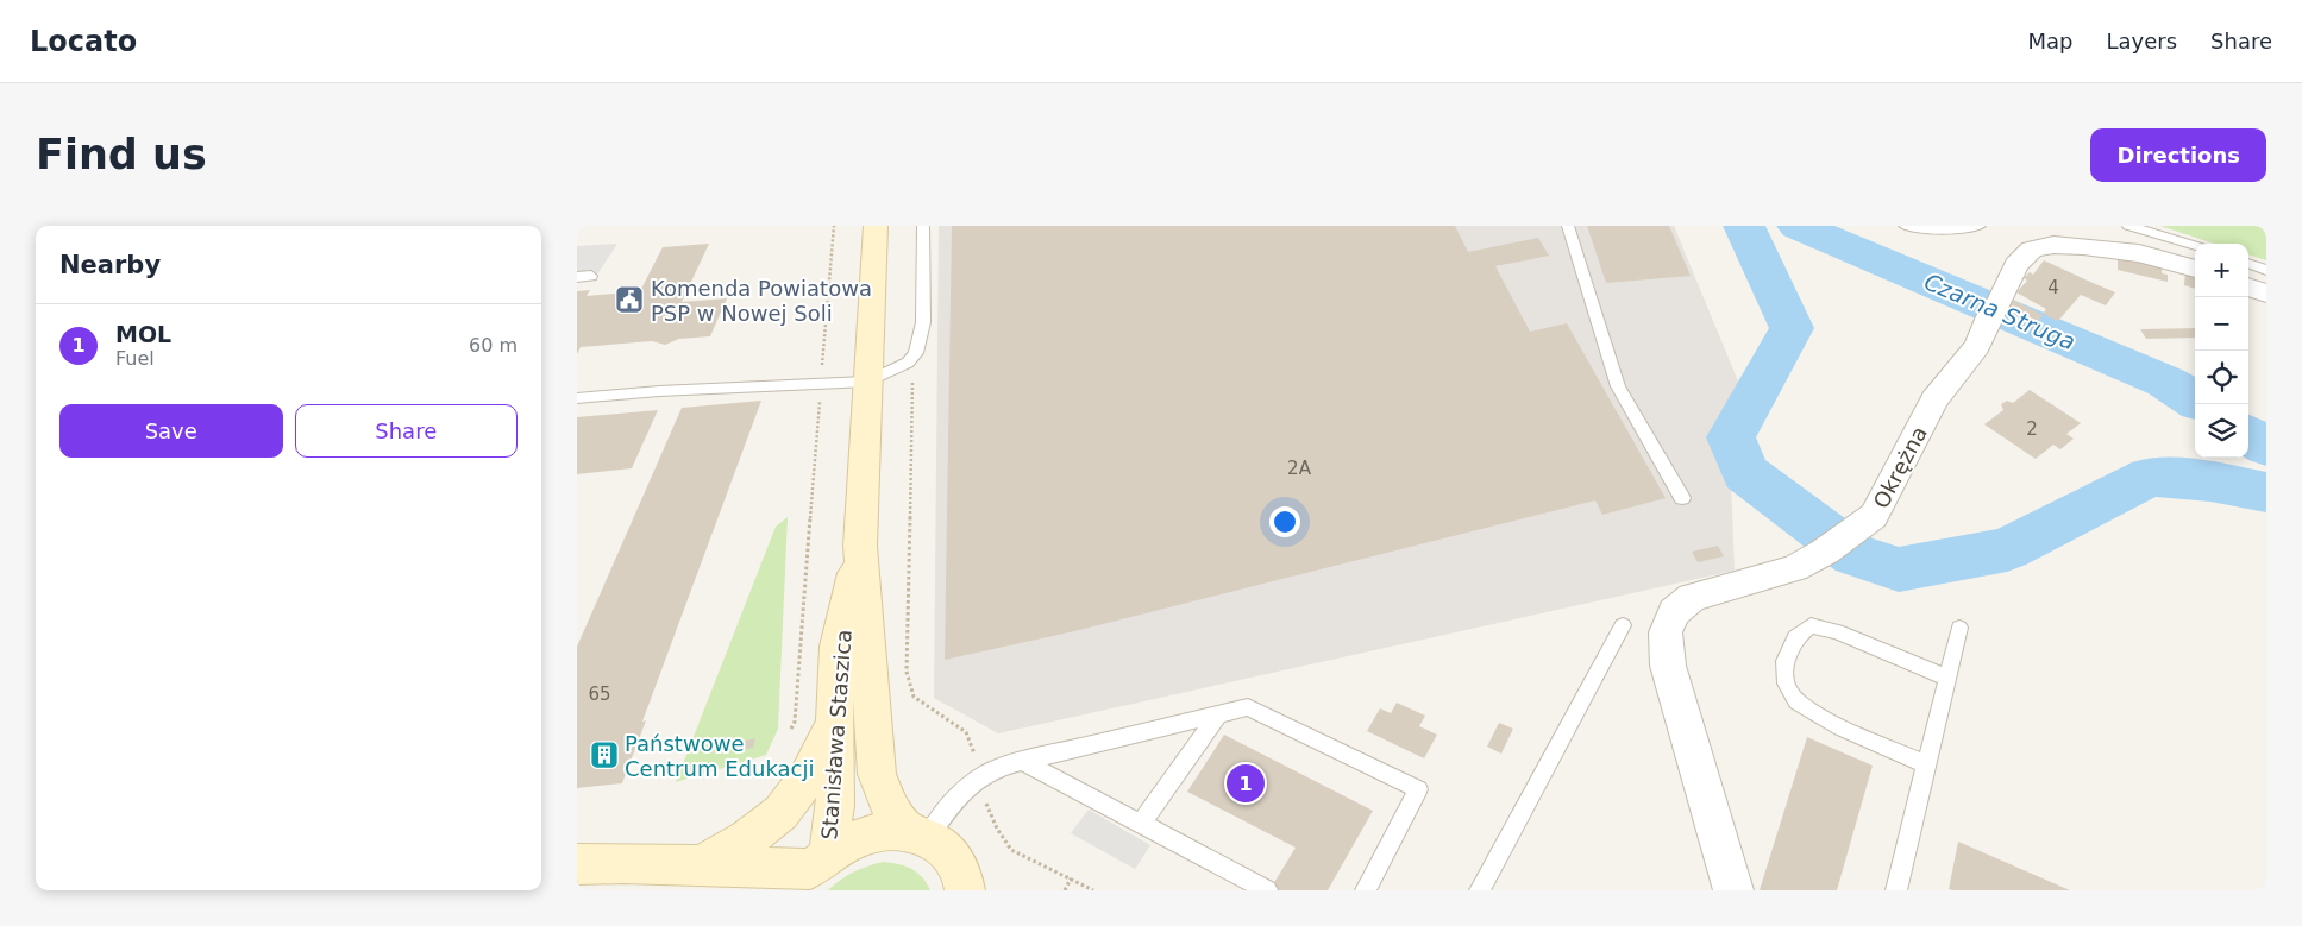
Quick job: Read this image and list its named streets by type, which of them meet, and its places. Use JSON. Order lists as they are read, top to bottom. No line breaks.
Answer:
{"streets":{"street":["Okrężna","Stanisława Staszica"]},"water":["Czarna Struga"],"places":{"public building":["Komenda Powiatowa PSP w Nowej Soli"],"building":["Państwowe Centrum Edukacji"]},"house_numbers":["4","2","2A","65"],"page":{"header":"Locato","nav":["Map","Layers","Share"],"buttons":["Directions",["Save","Share"]],"title":"Find us","heading":"Nearby","map_buttons":["+","−"],"list":[{"mark":"1","name":"MOL","note":"Fuel","value":"60 m"}],"pins":"1"}}
